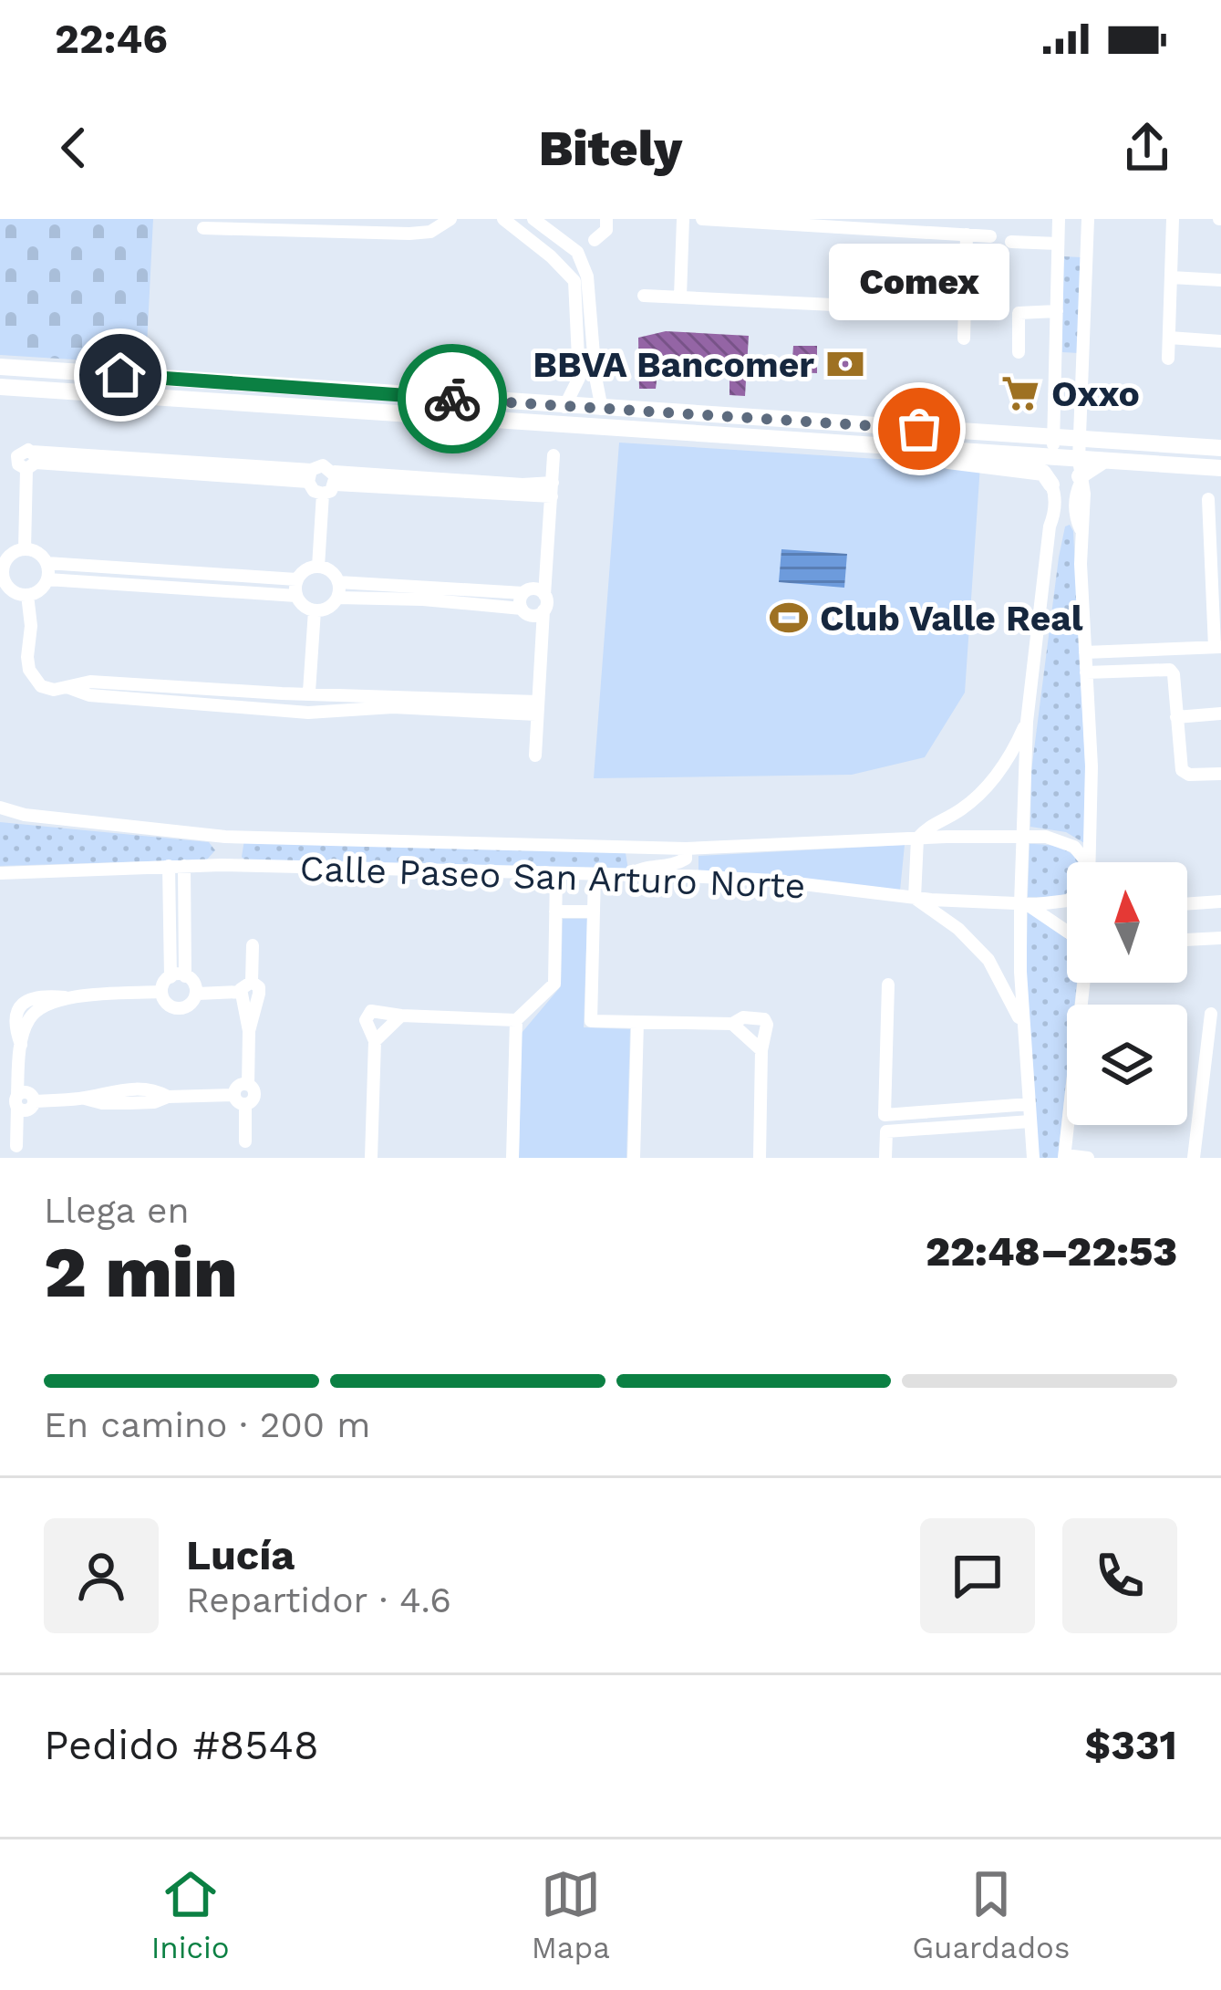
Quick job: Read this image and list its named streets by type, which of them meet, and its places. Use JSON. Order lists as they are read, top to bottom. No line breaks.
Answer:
{"streets":{"street":["Calle Paseo San Arturo Norte"]},"places":{"bank":["BBVA Bancomer"],"supermarket":["Oxxo"],"other":["Comex"],"sports":["Club Valle Real"]},"north":"top","page":{"status":"22:46","header":"Bitely","bubble":"Comex","heading":["2 min","Llega en","22:48–22:53"],"panel":["Lucía","Repartidor · 4.6","Pedido #8548","$331"],"bar":"En camino · 200 m","tabs":["Inicio","Mapa","Guardados"]}}
